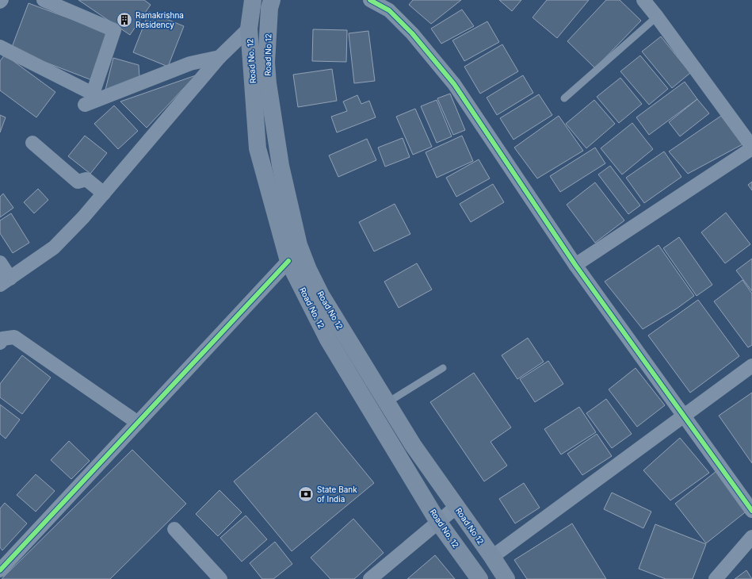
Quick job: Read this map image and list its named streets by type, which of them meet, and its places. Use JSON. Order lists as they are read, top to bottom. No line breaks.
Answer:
{"streets":{"main road":["Road No 12","Road No. 12"]},"places":{"building":["Ramakrishna Residency"],"bank":["State Bank of India"]}}
